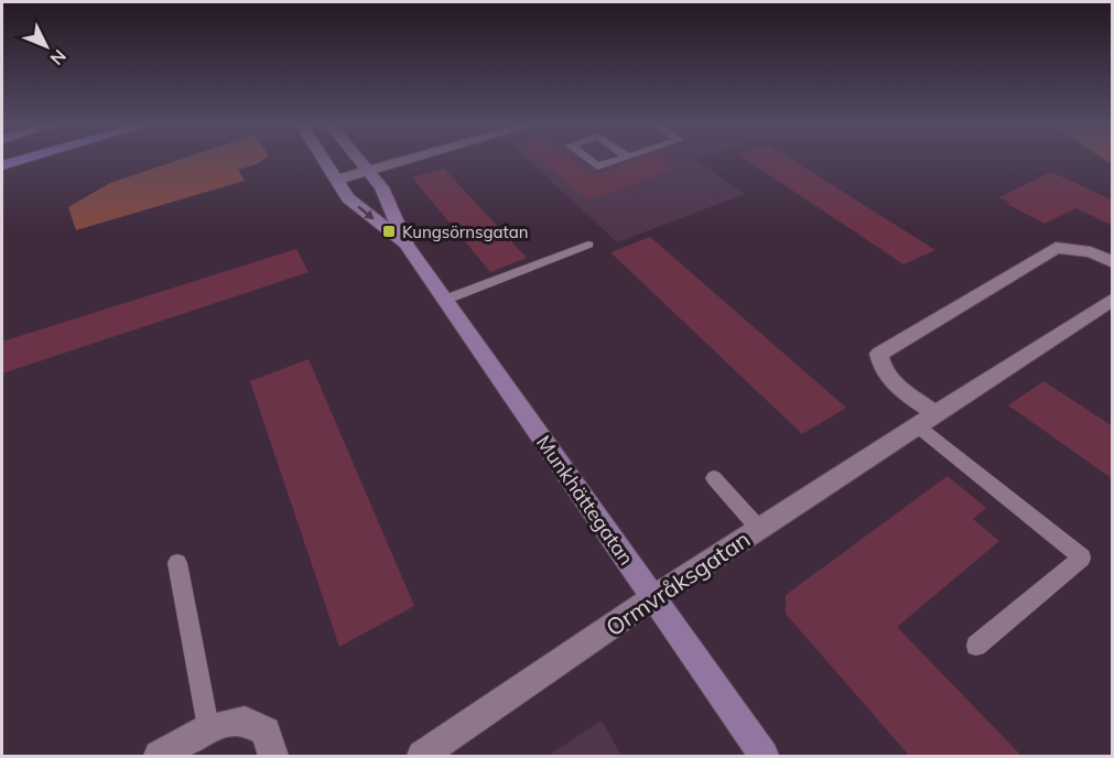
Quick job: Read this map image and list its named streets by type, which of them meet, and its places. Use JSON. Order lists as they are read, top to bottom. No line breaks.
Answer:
{"streets":{"main road":["Munkhättegatan"],"street":["Ormvråksgatan"]},"crossings":[["Munkhättegatan","Ormvråksgatan"]],"places":{"transit":["Kungsörnsgatan"]},"north":"bottom right"}
